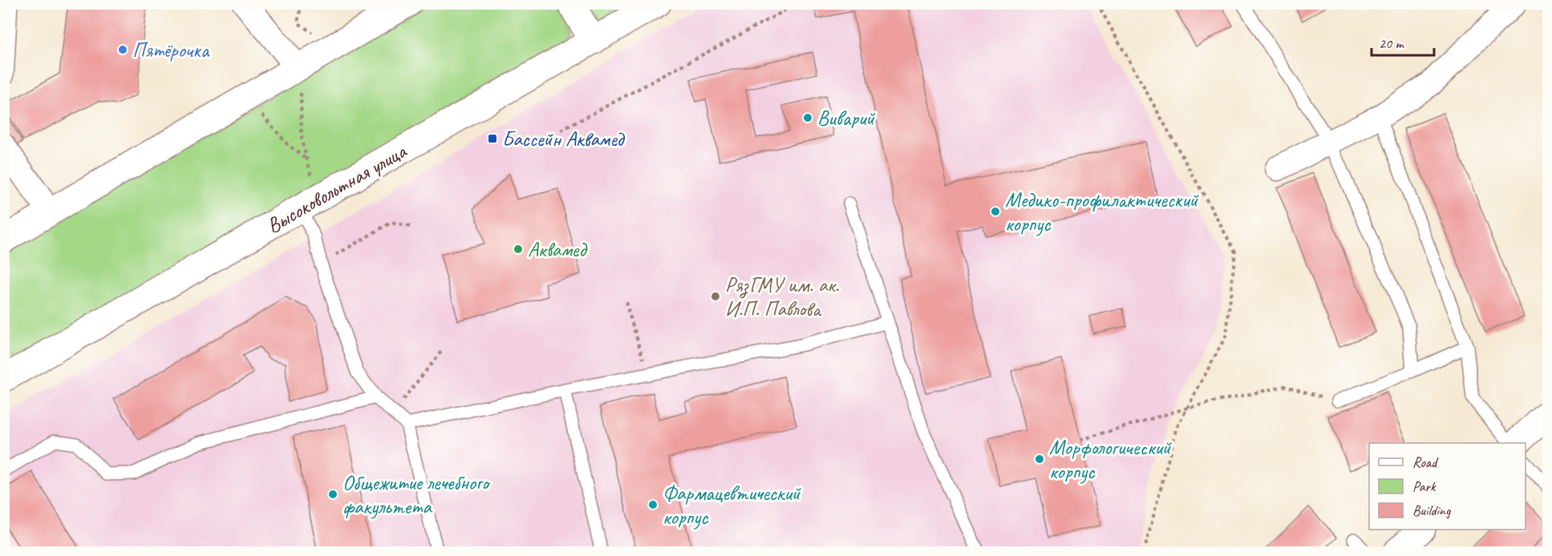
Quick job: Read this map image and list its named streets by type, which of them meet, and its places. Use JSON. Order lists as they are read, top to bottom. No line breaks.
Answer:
{"streets":{"street":["Высоковольтная улица"]},"places":{"other":["Пятёрочка","Виварий","Медико-профилактический корпус","Аквамед","РязГМУ им. ак. И.П. Павлова","Морфологический корпус","Общежитие лечебного факультета","Фармацевтический корпус"],"transit":["Бассейн Аквамед"]},"legend":["Road","Park","Building"],"scale_bar":"20 m"}
